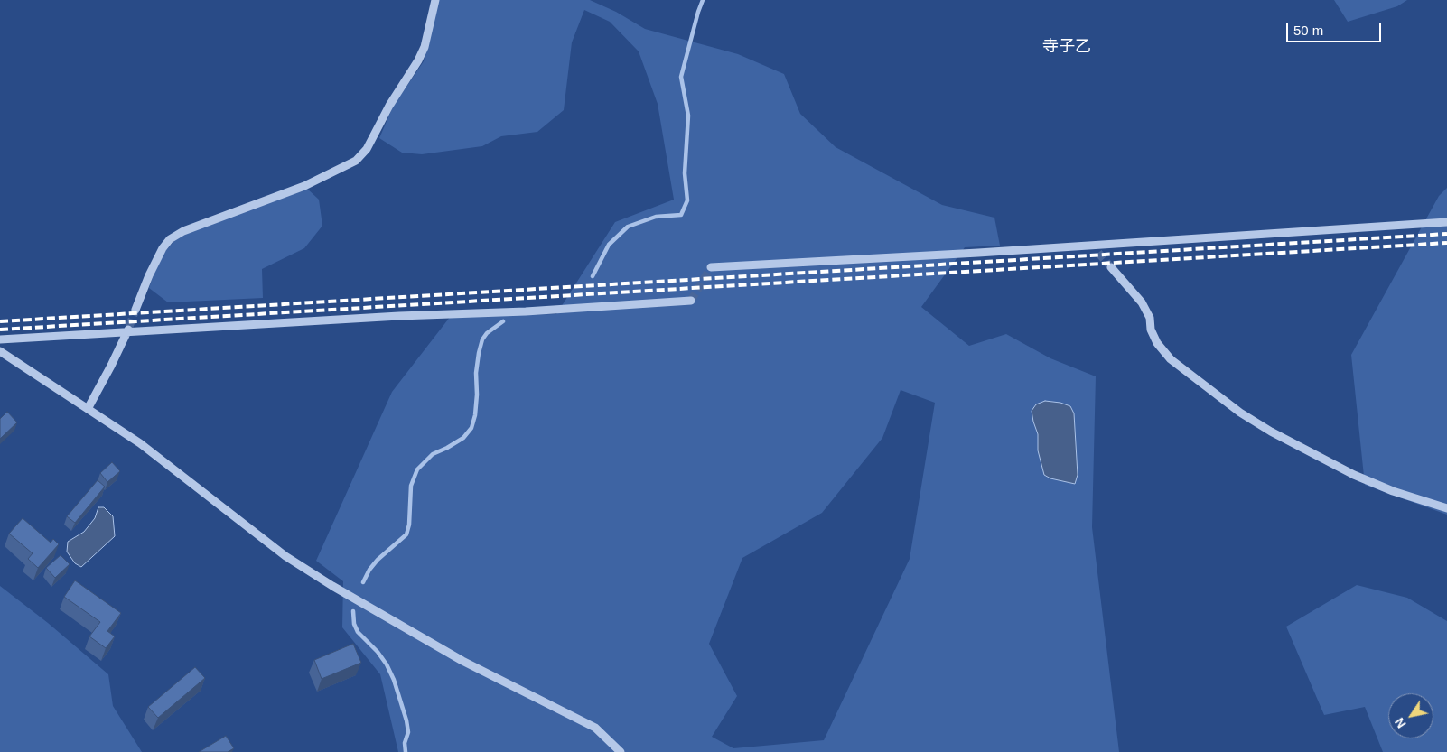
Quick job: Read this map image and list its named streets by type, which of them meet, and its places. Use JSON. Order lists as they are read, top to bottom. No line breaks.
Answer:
{"districts":["寺子乙"],"scale_bar":"50 m","north":"bottom left"}
